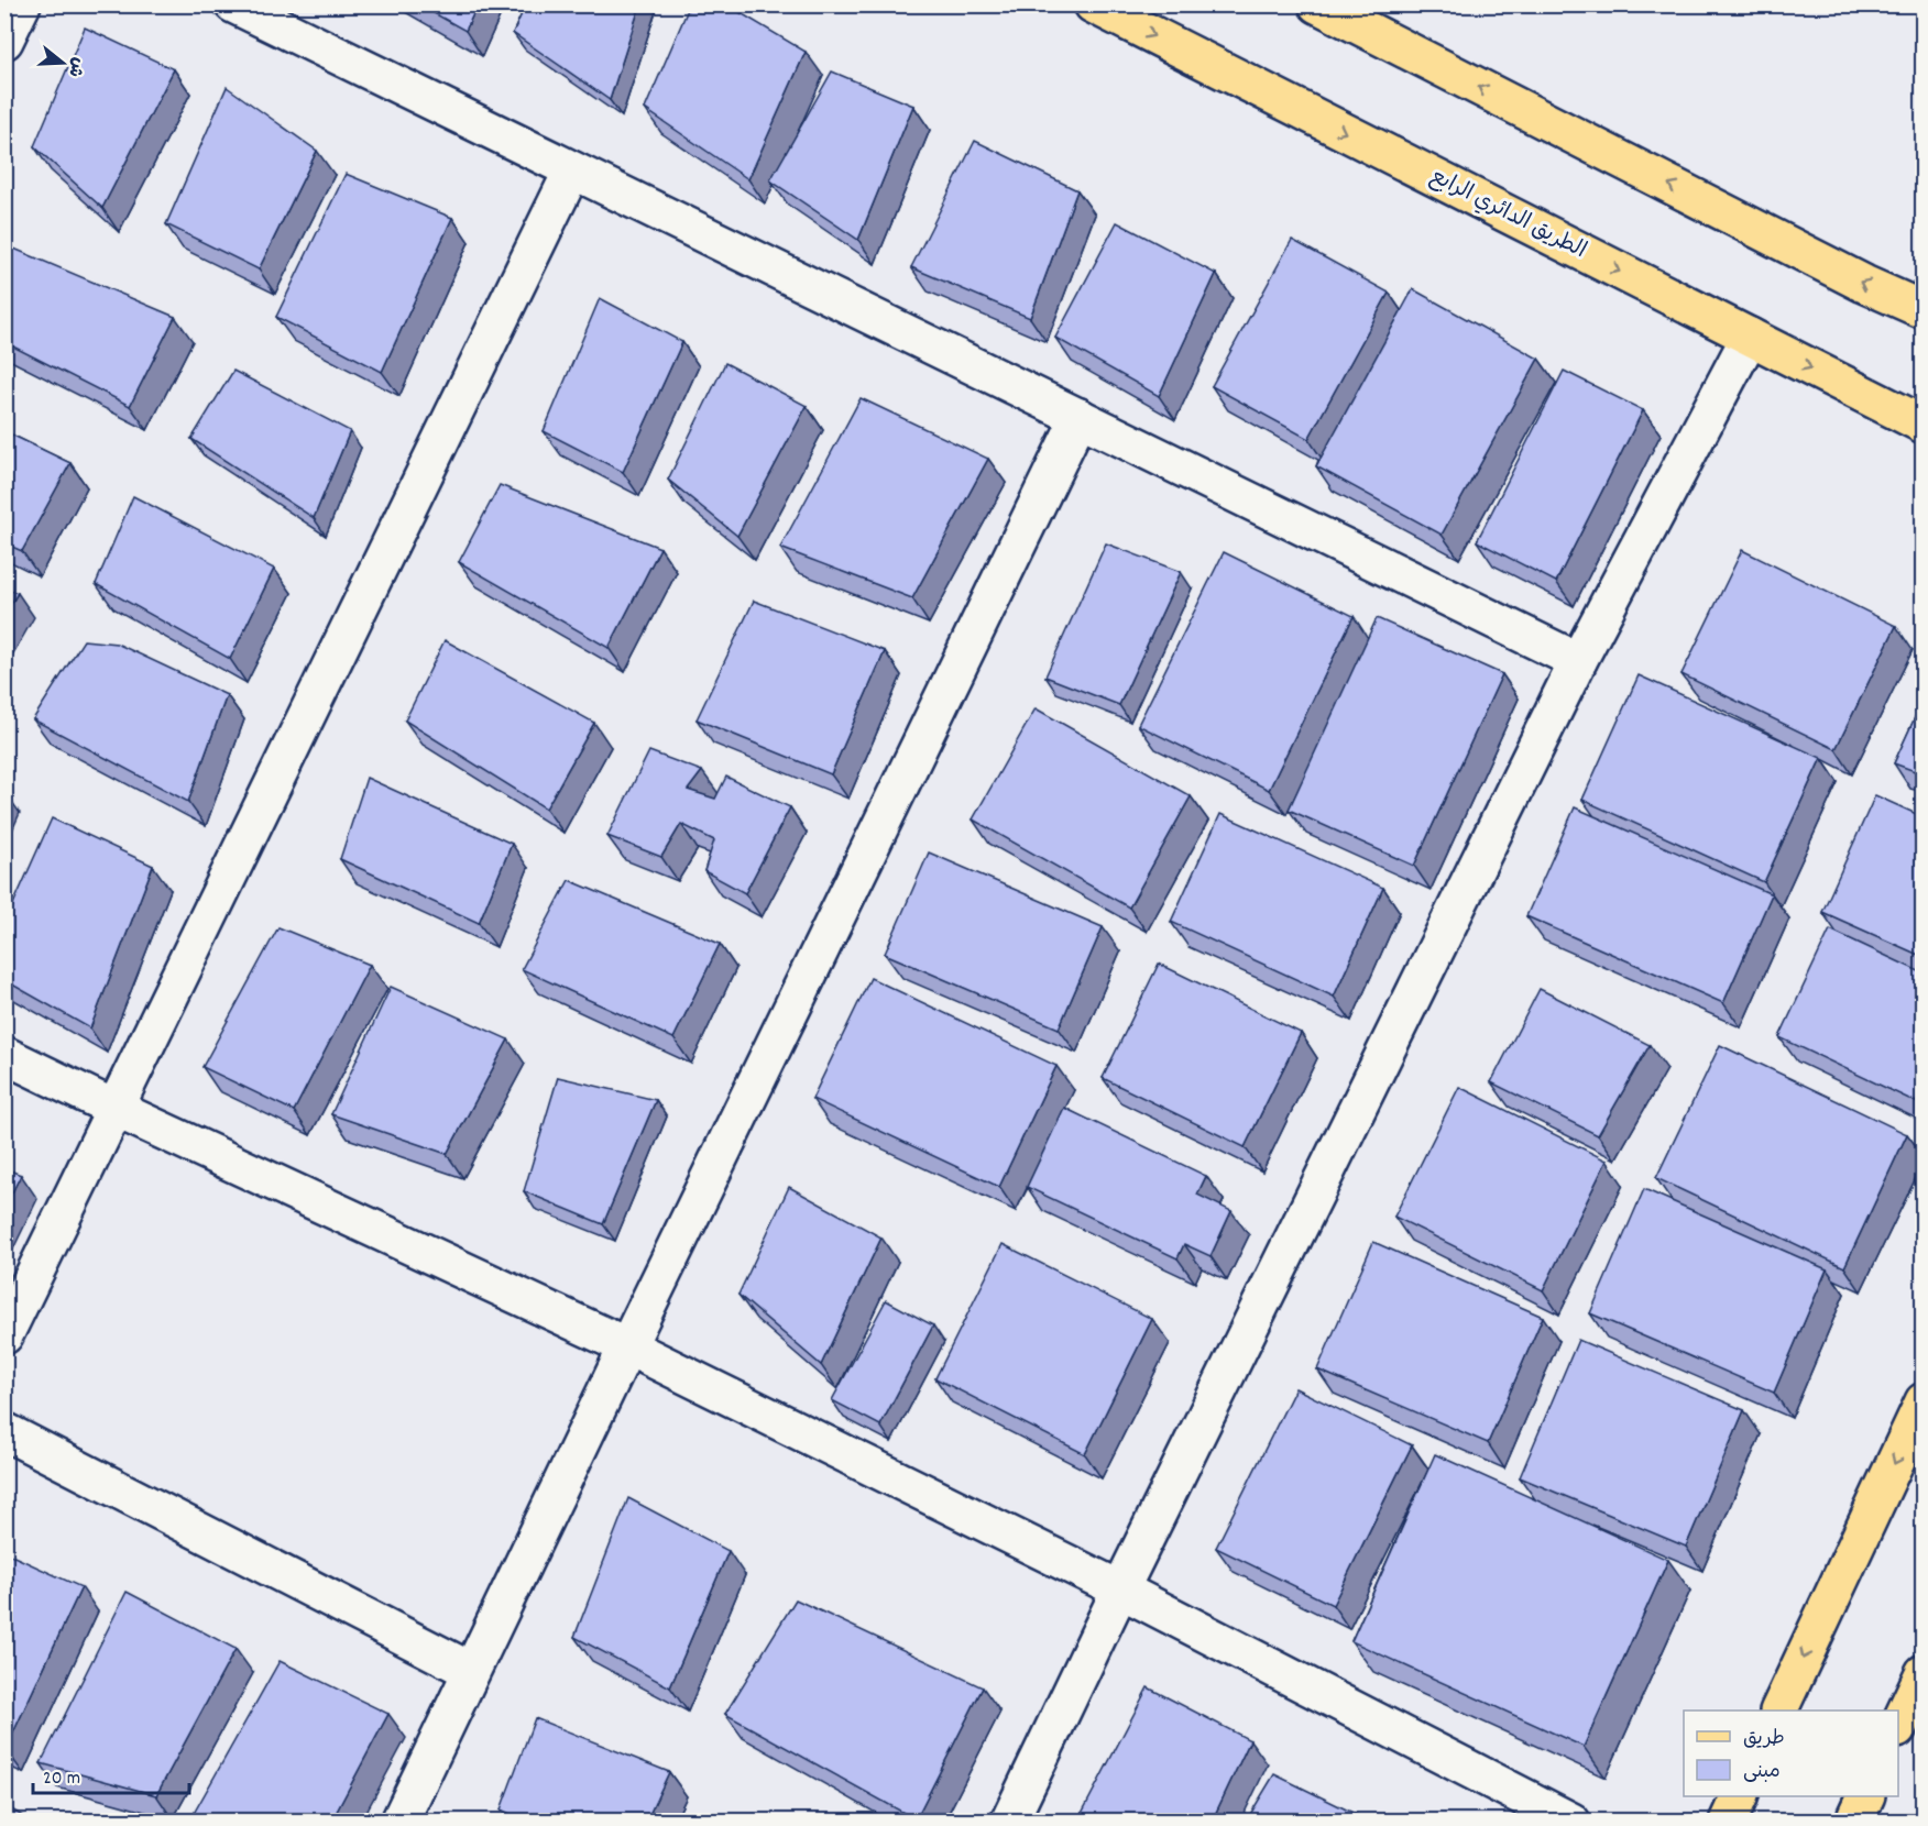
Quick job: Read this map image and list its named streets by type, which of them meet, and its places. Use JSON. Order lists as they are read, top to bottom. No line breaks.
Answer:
{"streets":{"main road":["الطريق الدائري الرابع"]},"legend":["طريق","مبنى"],"scale_bar":"20 m","north":"right"}
